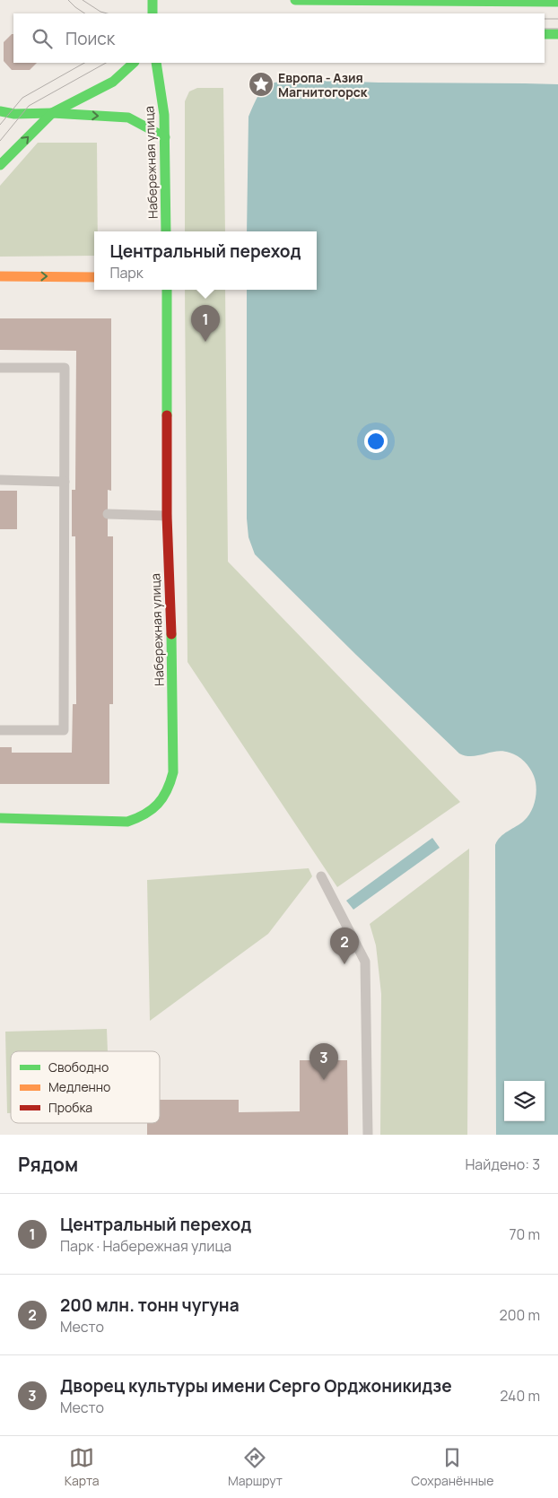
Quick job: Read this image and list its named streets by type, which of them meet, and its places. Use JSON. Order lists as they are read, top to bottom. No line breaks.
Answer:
{"streets":{"street":["Набережная улица"]},"places":{"place":["Европа - Азия Магнитогорск"]},"legend":["Свободно","Медленно","Пробка"],"page":{"search":"Поиск","popup":["Центральный переход","Парк"],"pins":["1","2","3"],"heading":["Рядом","Найдено: 3"],"list":[{"mark":"1","name":"Центральный переход","note":"Парк · Набережная улица","value":"70 m"},{"mark":"2","name":"200 млн. тонн чугуна","note":"Место","value":"200 m"},{"mark":"3","name":"Дворец культуры имени Серго Орджоникидзе","note":"Место","value":"240 m"}],"nav":["Карта","Маршрут","Сохранённые"]}}
